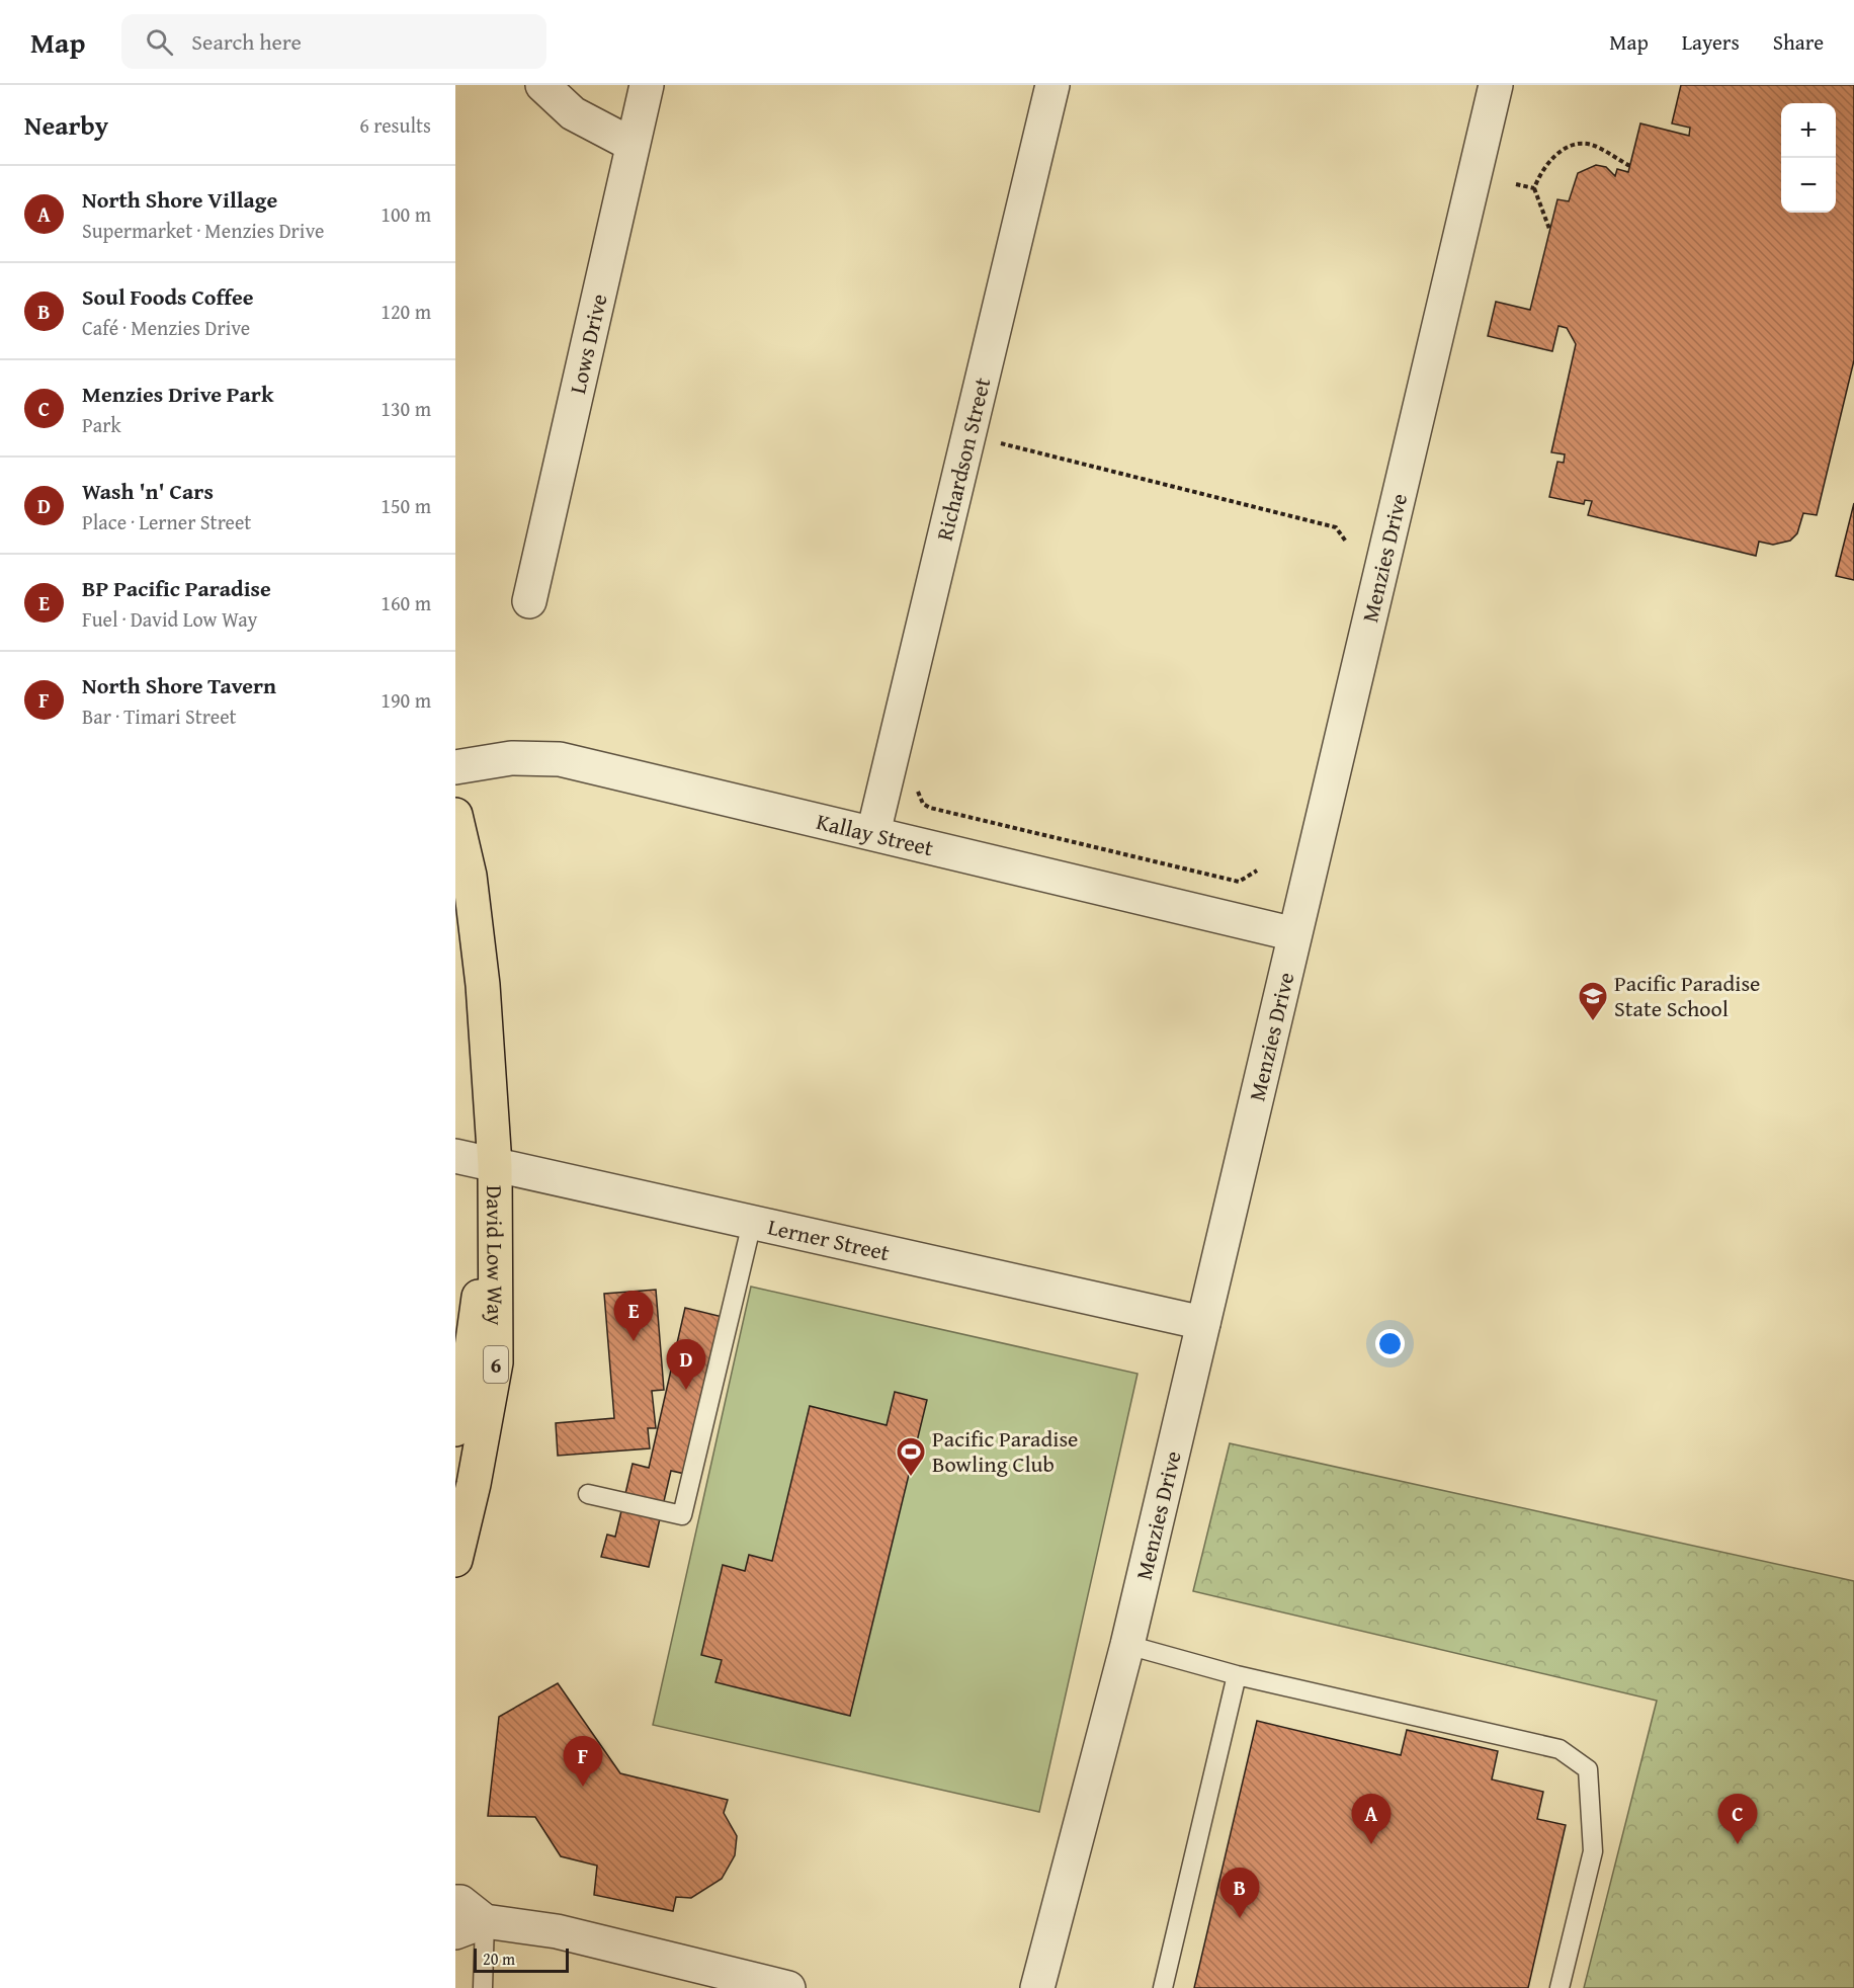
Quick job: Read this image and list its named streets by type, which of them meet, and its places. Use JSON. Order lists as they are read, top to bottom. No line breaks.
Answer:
{"streets":{"main road":["David Low Way","6"],"street":["Lows Drive","Richardson Street","Menzies Drive","Kallay Street","Lerner Street"]},"crossings":[["Richardson Street","Kallay Street"],["Menzies Drive","Kallay Street"],["Menzies Drive","Lerner Street"],["Lerner Street","David Low Way"]],"places":{"school or university":["Pacific Paradise State School"],"sports":["Pacific Paradise Bowling Club"]},"scale_bar":"20 m","page":{"header":"Map","search":"Search here","nav":["Map","Layers","Share"],"heading":["Nearby","6 results"],"map_buttons":["+","−"],"list":[{"mark":"A","name":"North Shore Village","note":"Supermarket · Menzies Drive","value":"100 m"},{"mark":"B","name":"Soul Foods Coffee","note":"Café · Menzies Drive","value":"120 m"},{"mark":"C","name":"Menzies Drive Park","note":"Park","value":"130 m"},{"mark":"D","name":"Wash 'n' Cars","note":"Place · Lerner Street","value":"150 m"},{"mark":"E","name":"BP Pacific Paradise","note":"Fuel · David Low Way","value":"160 m"},{"mark":"F","name":"North Shore Tavern","note":"Bar · Timari Street","value":"190 m"}],"pins":["E","D","F","A","C","B"],"scale":"20 m"}}
